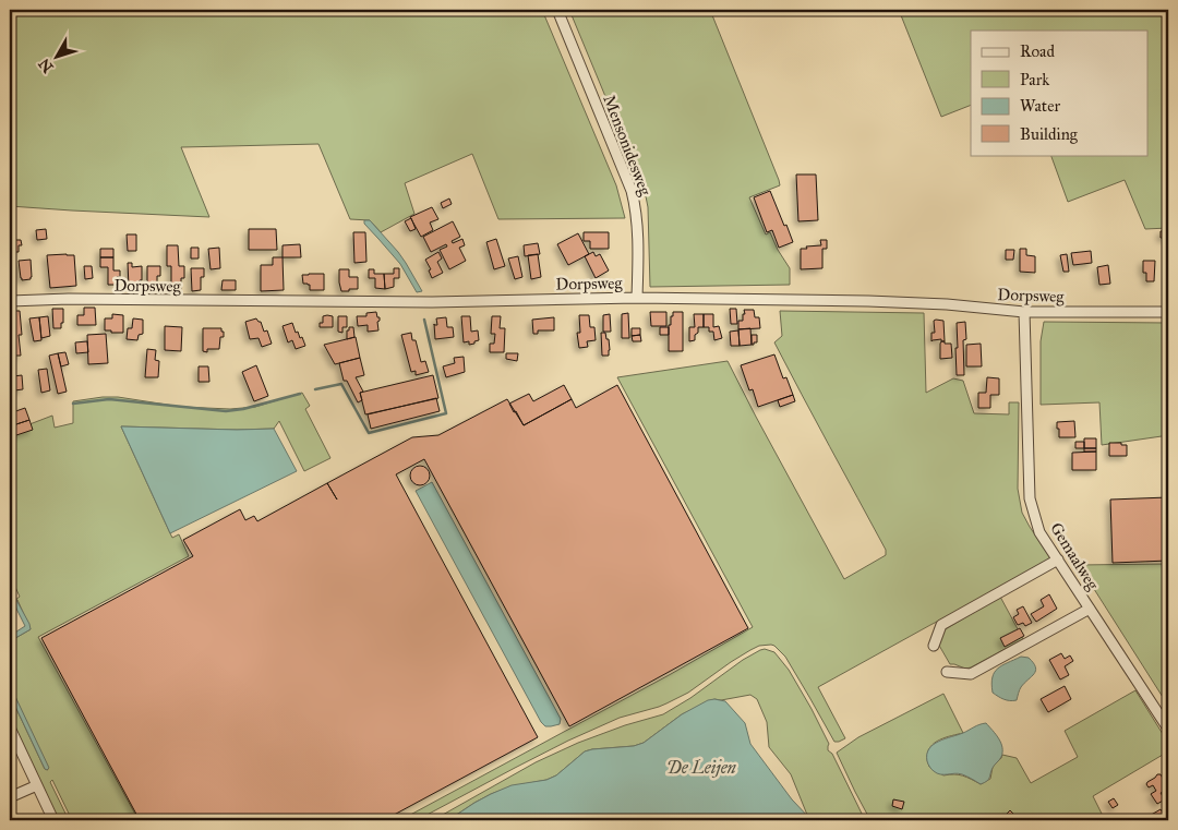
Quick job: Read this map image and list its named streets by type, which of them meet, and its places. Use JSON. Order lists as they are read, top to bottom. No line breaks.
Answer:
{"streets":{"street":["Mensonidesweg","Dorpsweg","Gemaalweg"]},"crossings":[["Mensonidesweg","Dorpsweg"],["Dorpsweg","Gemaalweg"]],"water":["De Leijen"],"legend":["Road","Park","Water","Building"],"north":"bottom left"}
